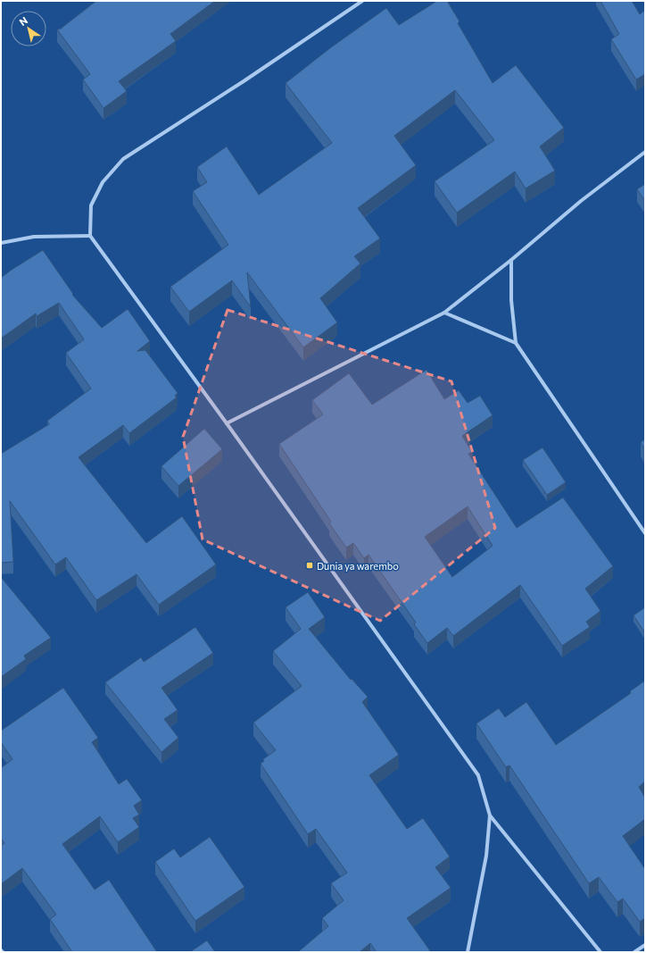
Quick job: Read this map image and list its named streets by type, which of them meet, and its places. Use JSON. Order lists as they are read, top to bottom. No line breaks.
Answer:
{"places":{"transit":["Dunia ya warembo"]},"north":"top left"}
